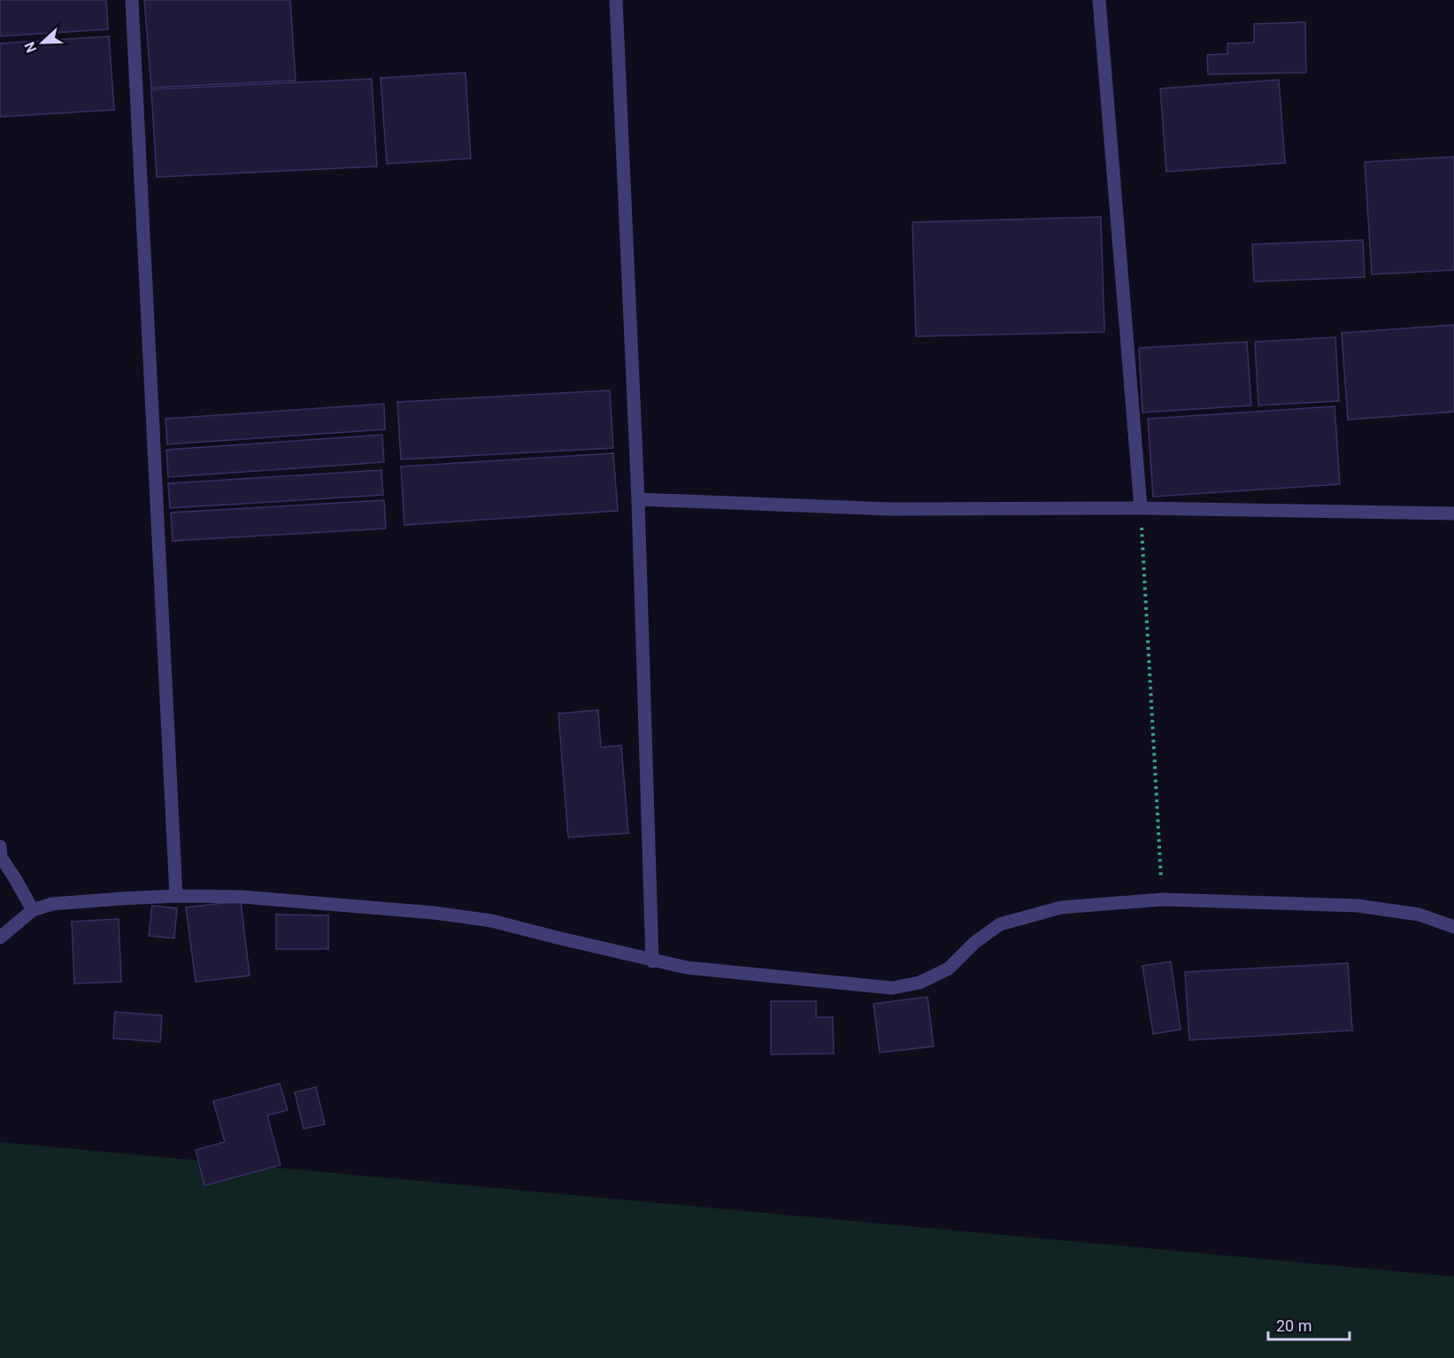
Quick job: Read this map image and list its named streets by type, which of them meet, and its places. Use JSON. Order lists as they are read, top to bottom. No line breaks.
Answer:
{"scale_bar":"20 m","north":"left"}
